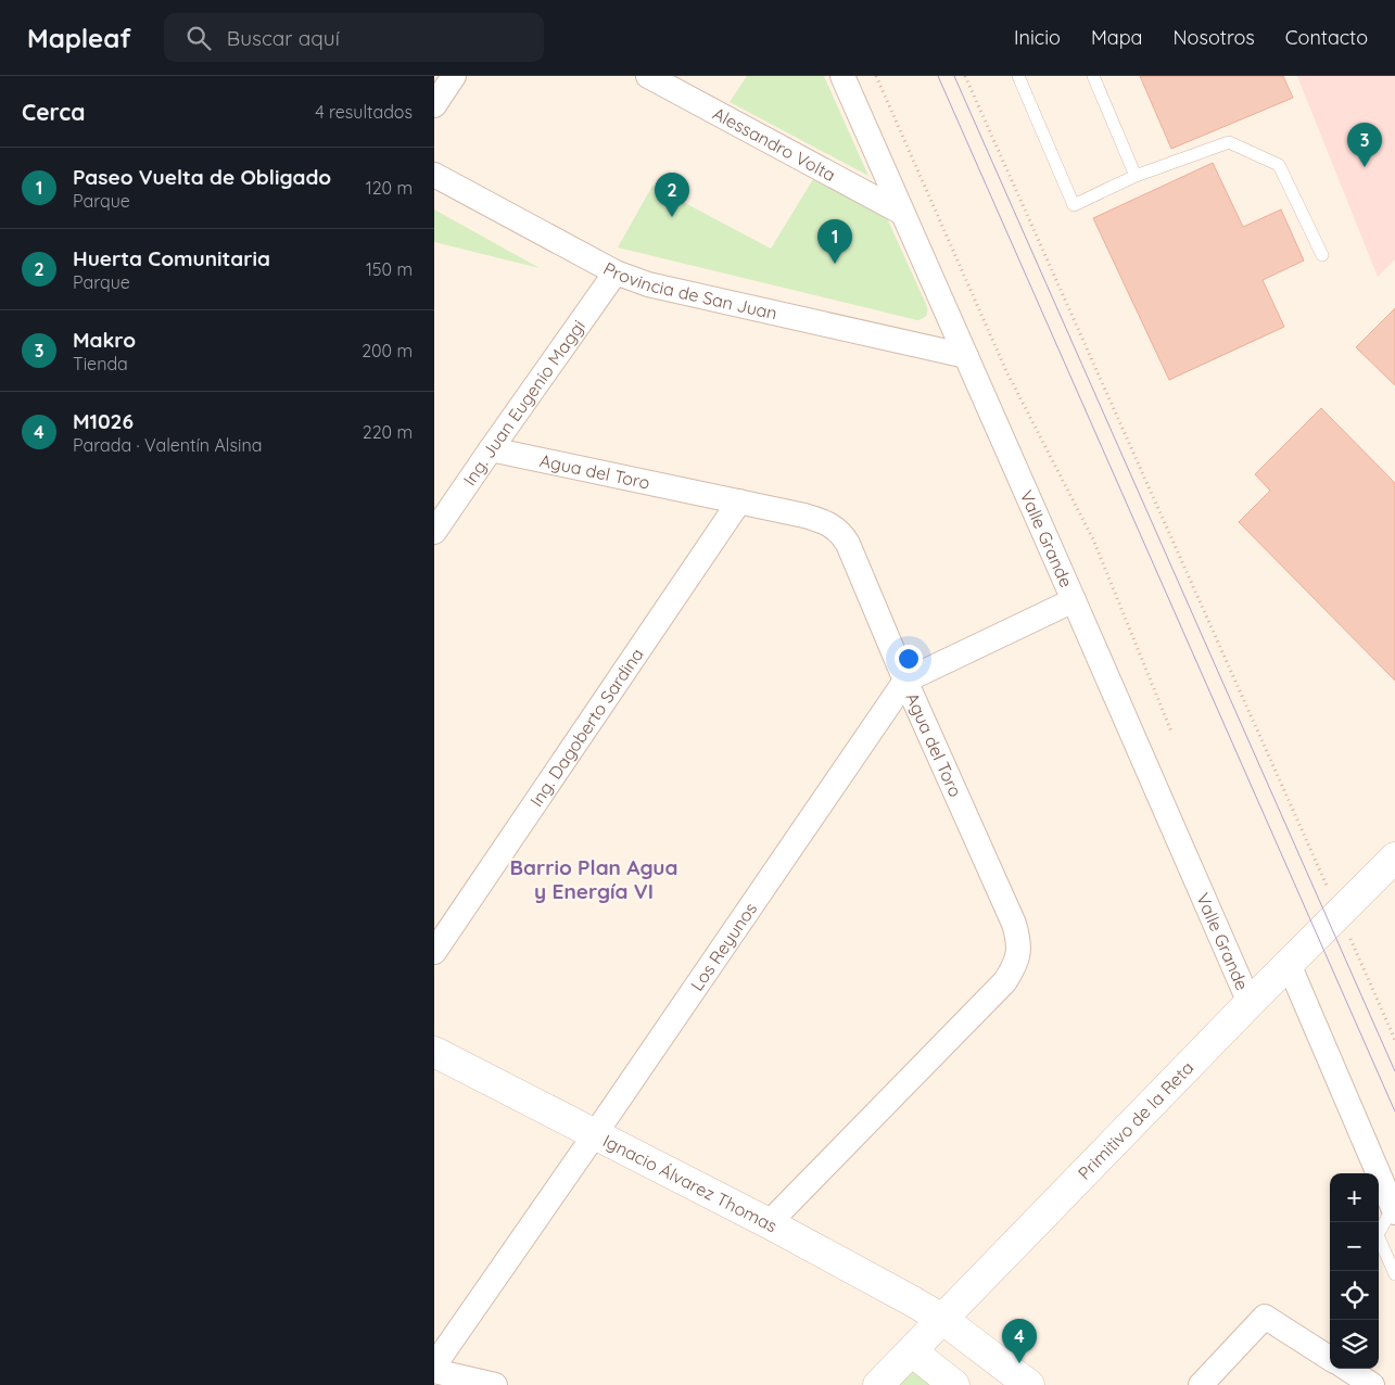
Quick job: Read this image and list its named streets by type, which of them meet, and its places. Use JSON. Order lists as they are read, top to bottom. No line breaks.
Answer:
{"streets":{"street":["Alessandro Volta","Provincia de San Juan","Ing. Juan Eugenio Maggi","Agua del Toro","Valle Grande","Ing. Dagoberto Sardina","Los Reyunos","Primitivo de la Reta","Ignacio Álvarez Thomas"]},"crossings":[["Alessandro Volta","Valle Grande"],["Provincia de San Juan","Ing. Juan Eugenio Maggi"],["Provincia de San Juan","Valle Grande"],["Ing. Juan Eugenio Maggi","Agua del Toro"],["Agua del Toro","Ing. Dagoberto Sardina"],["Agua del Toro","Los Reyunos"],["Agua del Toro","Ignacio Álvarez Thomas"],["Valle Grande","Primitivo de la Reta"],["Los Reyunos","Ignacio Álvarez Thomas"],["Primitivo de la Reta","Ignacio Álvarez Thomas"]],"districts":["Barrio Plan Agua y Energía VI"],"page":{"header":"Mapleaf","search":"Buscar aquí","nav":["Inicio","Mapa","Nosotros","Contacto"],"heading":["Cerca","4 resultados"],"pins":["3","2","1","4"],"list":[{"mark":"1","name":"Paseo Vuelta de Obligado","note":"Parque","value":"120 m"},{"mark":"2","name":"Huerta Comunitaria","note":"Parque","value":"150 m"},{"mark":"3","name":"Makro","note":"Tienda","value":"200 m"},{"mark":"4","name":"M1026","note":"Parada · Valentín Alsina","value":"220 m"}],"map_buttons":["+","−"]}}
